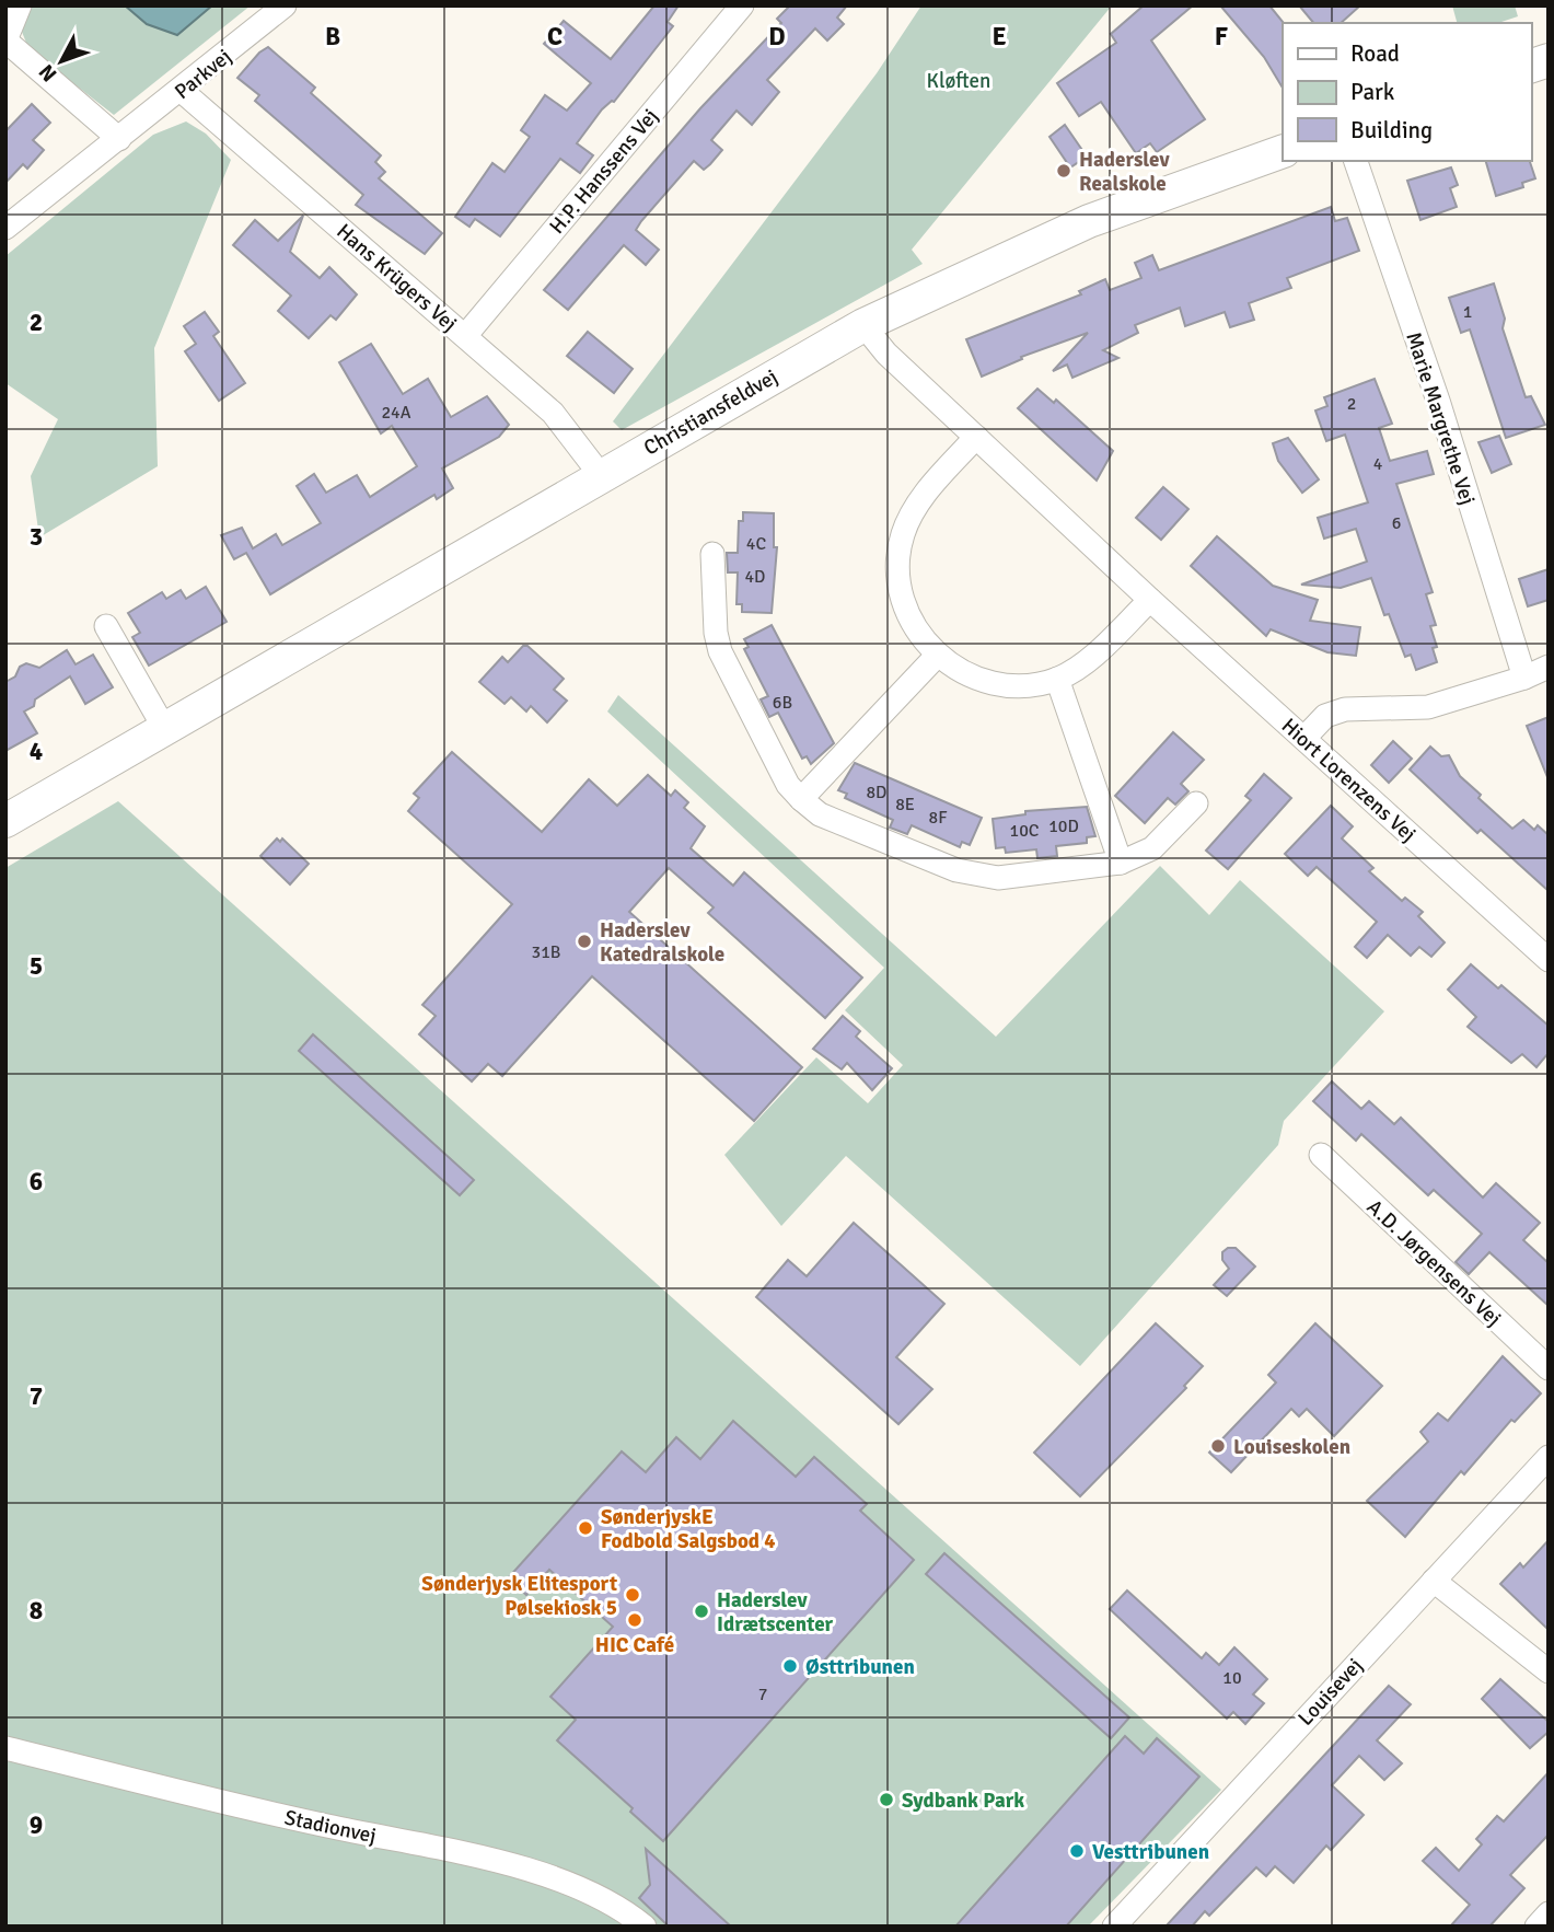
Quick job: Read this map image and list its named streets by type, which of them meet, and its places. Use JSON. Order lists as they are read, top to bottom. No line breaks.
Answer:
{"streets":{"street":["Parkvej","H.P. Hanssens Vej","Hans Krügers Vej","Christiansfeldvej","Marie Margrethe Vej","Hiort Lorenzens Vej","A.D. Jørgensens Vej","Louisevej","Stadionvej"]},"crossings":[["Parkvej","Hans Krügers Vej"],["H.P. Hanssens Vej","Hans Krügers Vej"],["Hans Krügers Vej","Christiansfeldvej"],["Christiansfeldvej","Hiort Lorenzens Vej"]],"parks":["Kløften"],"places":["Haderslev Realskole","Haderslev Katedralskole","Louiseskolen","SønderjyskE Fodbold Salgsbod 4","Sønderjysk Elitesport Pølsekiosk 5","Haderslev Idrætscenter","HIC Café","Østtribunen","Sydbank Park","Vesttribunen"],"house_numbers":["1","2","24A","4","6","4C","4D","6B","8D","8E","8F","10D","10C","31B","10","7"],"legend":["Road","Park","Building"],"north":"bottom left","grid":{"columns":["B","C","D","E","F"],"rows":["2","3","4","5","6","7","8","9"]}}
